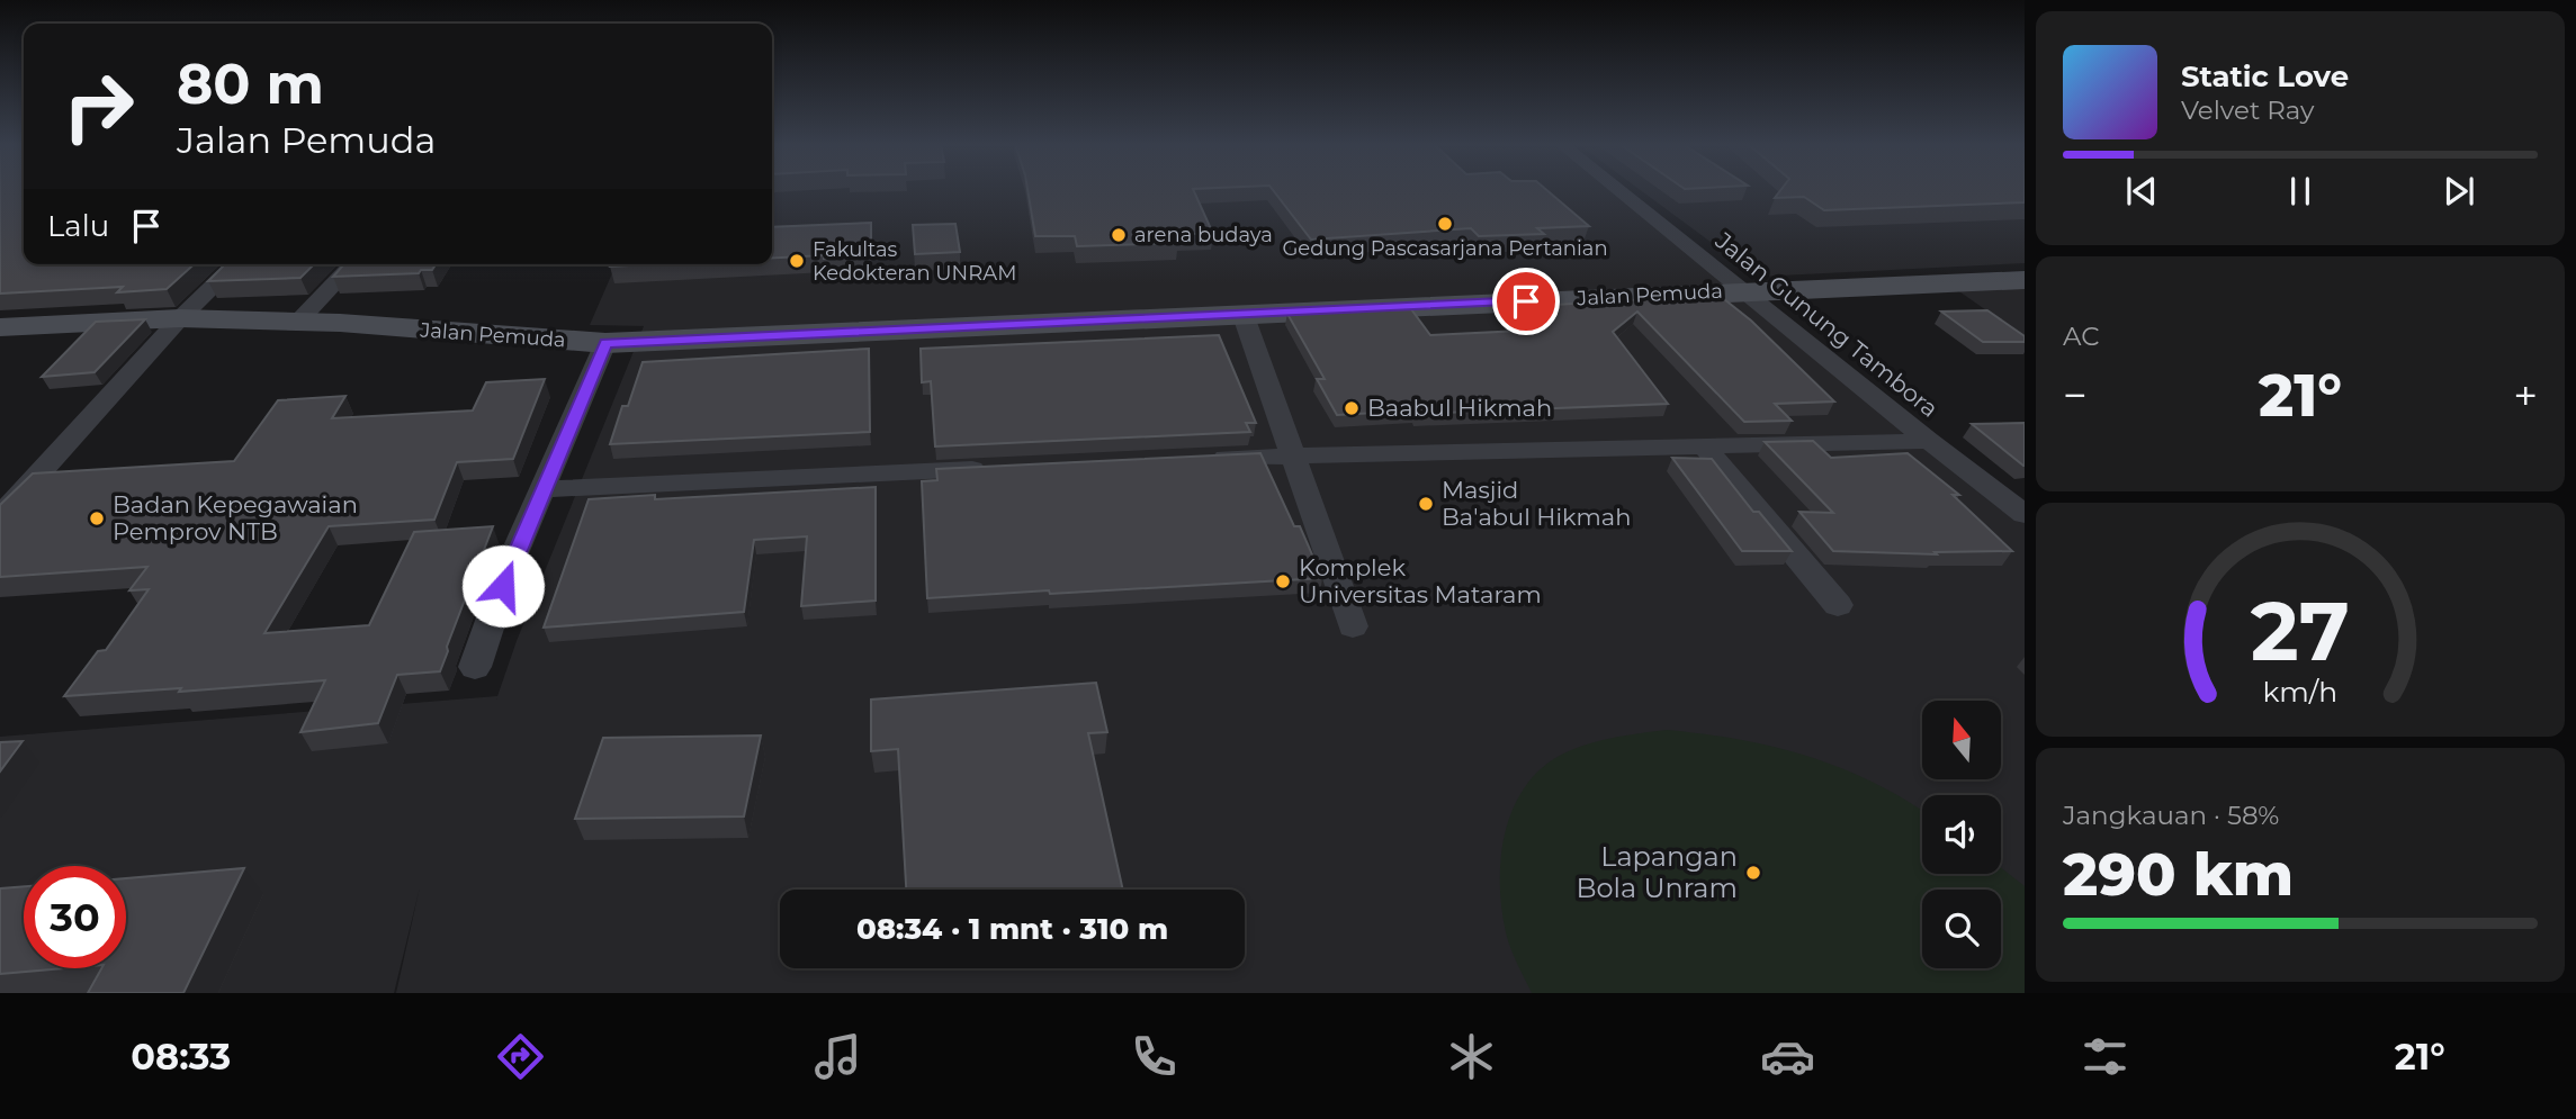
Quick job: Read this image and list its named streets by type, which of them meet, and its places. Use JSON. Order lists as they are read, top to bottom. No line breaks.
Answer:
{"streets":{"street":["Jalan Pemuda","Jalan Gunung Tambora"]},"crossings":[["Jalan Pemuda","Jalan Gunung Tambora"]],"places":["Gedung Pascasarjana Pertanian","arena budaya","Fakultas Kedokteran UNRAM","Baabul Hikmah","Masjid Ba'abul Hikmah","Badan Kepegawaian Pemprov NTB","Komplek Universitas Mataram","Lapangan Bola Unram"],"north":"top","page":{"turn":["80 m","Jalan Pemuda"],"song":["Static Love","Velvet Ray"],"then":"Lalu","tile":["AC",["Jangkauan · 58%","290 km"]],"heat":["−","21°","+"],"limit":"30","trip":"08:34 · 1 mnt · 310 m","tabs":["08:33","21°"],"gauge":["27","km/h"]}}
